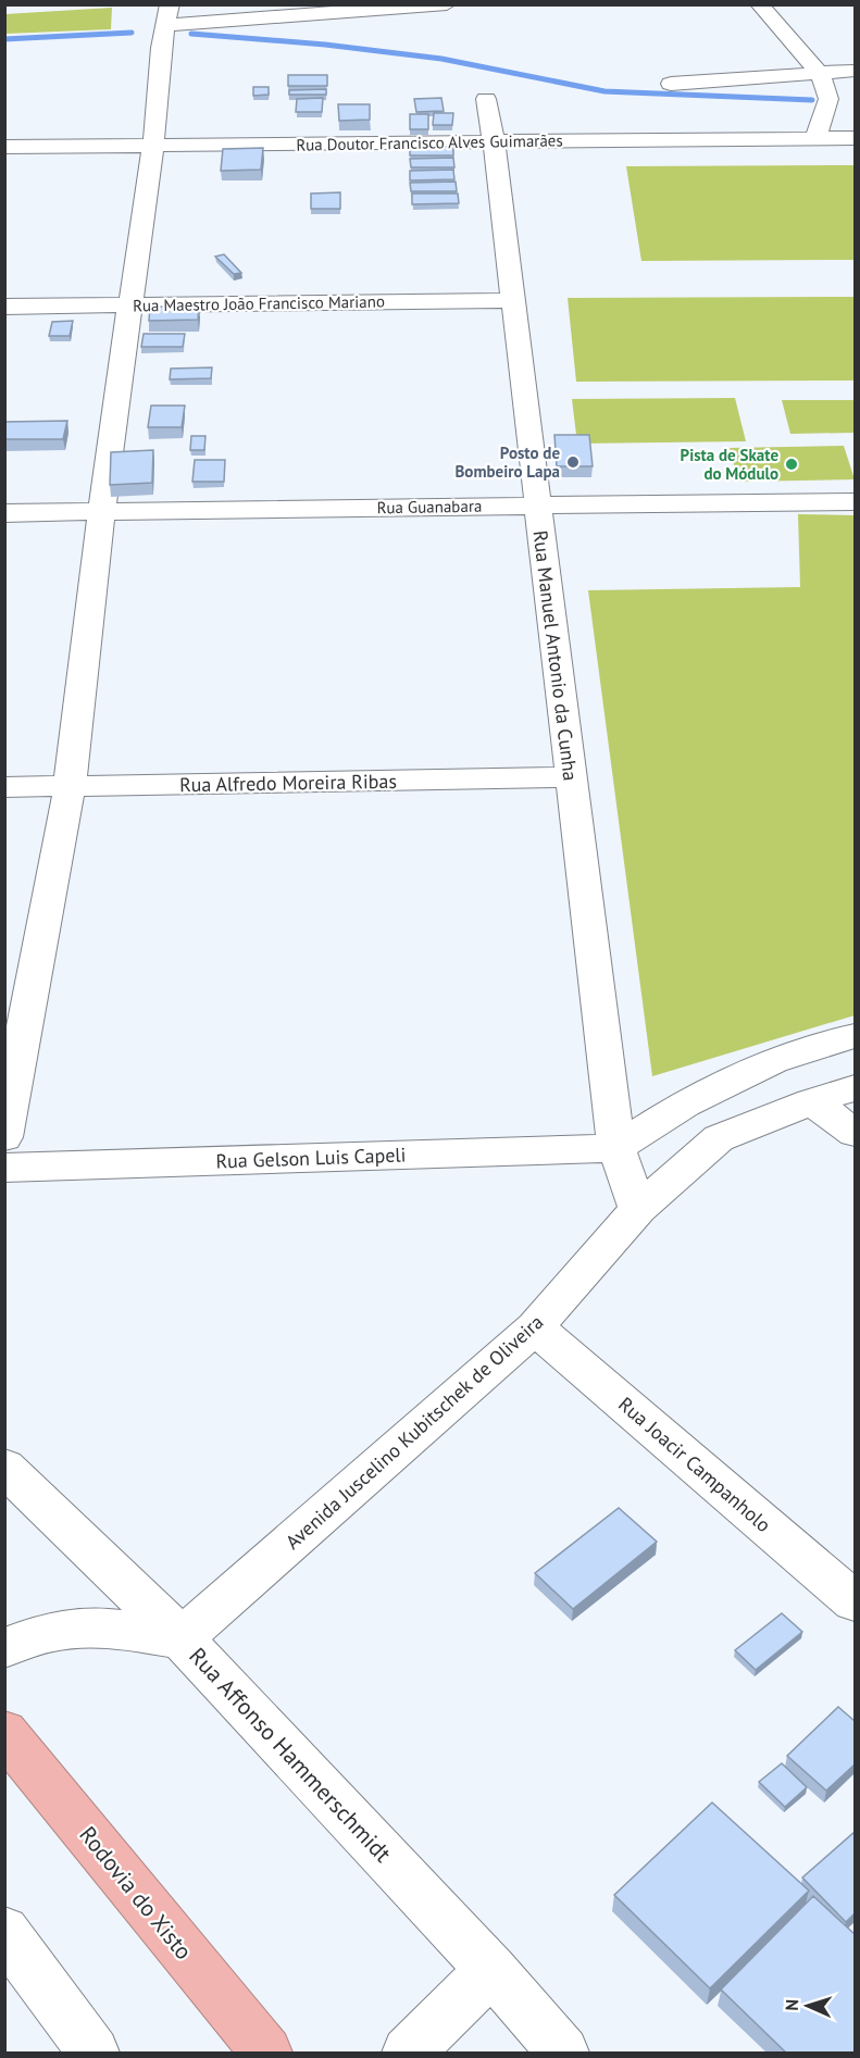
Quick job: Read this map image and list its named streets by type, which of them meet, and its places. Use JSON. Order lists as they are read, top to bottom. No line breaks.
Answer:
{"streets":{"highway":["Rodovia do Xisto"],"street":["Rua Doutor Francisco Alves Guimarães","Rua Maestro João Francisco Mariano","Rua Guanabara","Rua Manuel Antonio da Cunha","Rua Alfredo Moreira Ribas","Rua Gelson Luis Capeli","Avenida Juscelino Kubitschek de Oliveira","Rua Joacir Campanholo","Rua Affonso Hammerschmidt"]},"crossings":[["Rua Doutor Francisco Alves Guimarães","Rua Manuel Antonio da Cunha"],["Rua Maestro João Francisco Mariano","Rua Manuel Antonio da Cunha"],["Rua Guanabara","Rua Manuel Antonio da Cunha"],["Rua Manuel Antonio da Cunha","Rua Alfredo Moreira Ribas"],["Rua Manuel Antonio da Cunha","Rua Gelson Luis Capeli"],["Rua Manuel Antonio da Cunha","Avenida Juscelino Kubitschek de Oliveira"],["Avenida Juscelino Kubitschek de Oliveira","Rua Joacir Campanholo"],["Avenida Juscelino Kubitschek de Oliveira","Rua Affonso Hammerschmidt"]],"places":["Posto de Bombeiro Lapa","Pista de Skate do Módulo"],"north":"left"}
